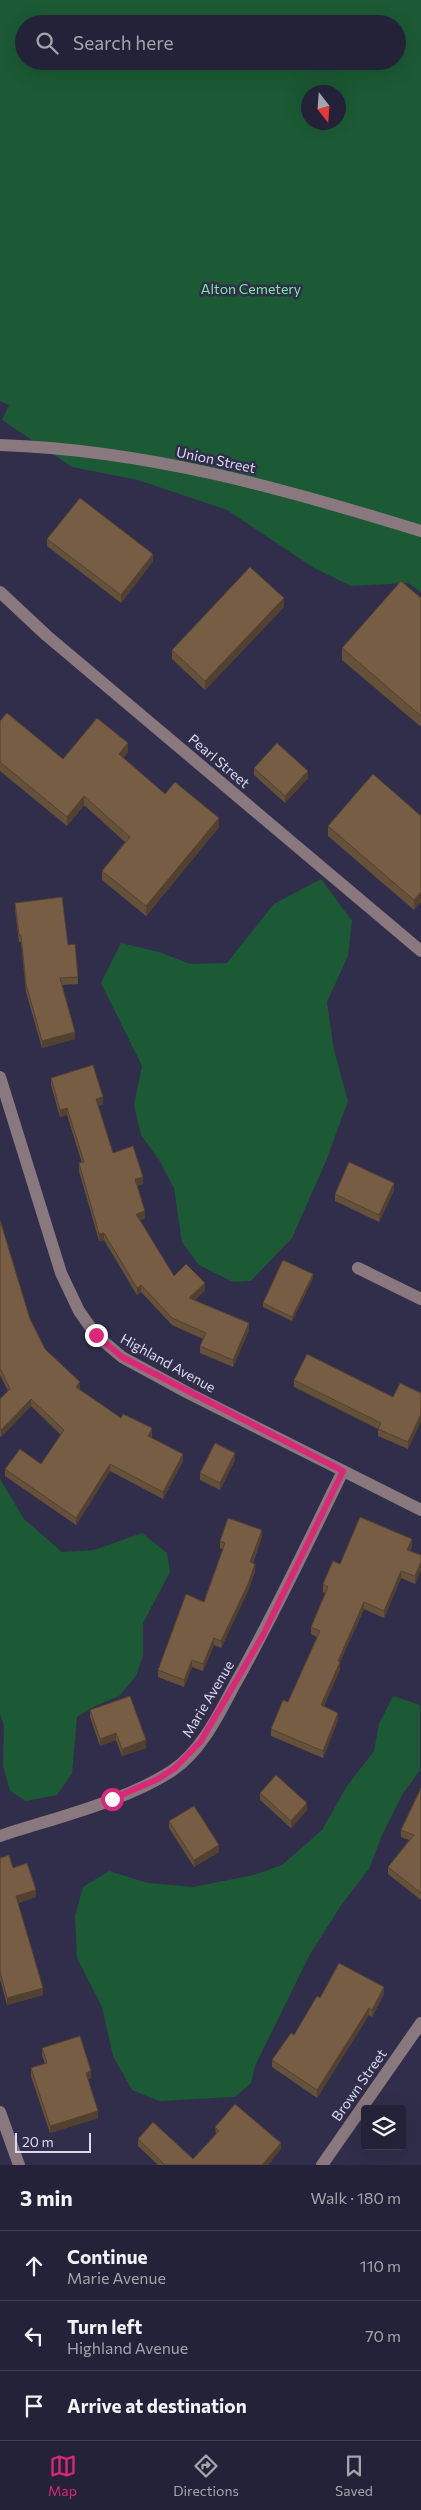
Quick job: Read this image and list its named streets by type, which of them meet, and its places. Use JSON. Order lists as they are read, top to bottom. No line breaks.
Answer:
{"streets":{"street":["Union Street","Pearl Street","Highland Avenue","Marie Avenue","Brown Street"]},"crossings":[["Highland Avenue","Marie Avenue"]],"parks":["Alton Cemetery"],"scale_bar":"20 m","north":"bottom","page":{"search":"Search here","scale":"20 m","heading":["3 min","Walk · 180 m"],"list":[["Continue","Marie Avenue","110 m"],["Turn left","Highland Avenue","70 m"],"Arrive at destination"],"nav":["Map","Directions","Saved"]}}
